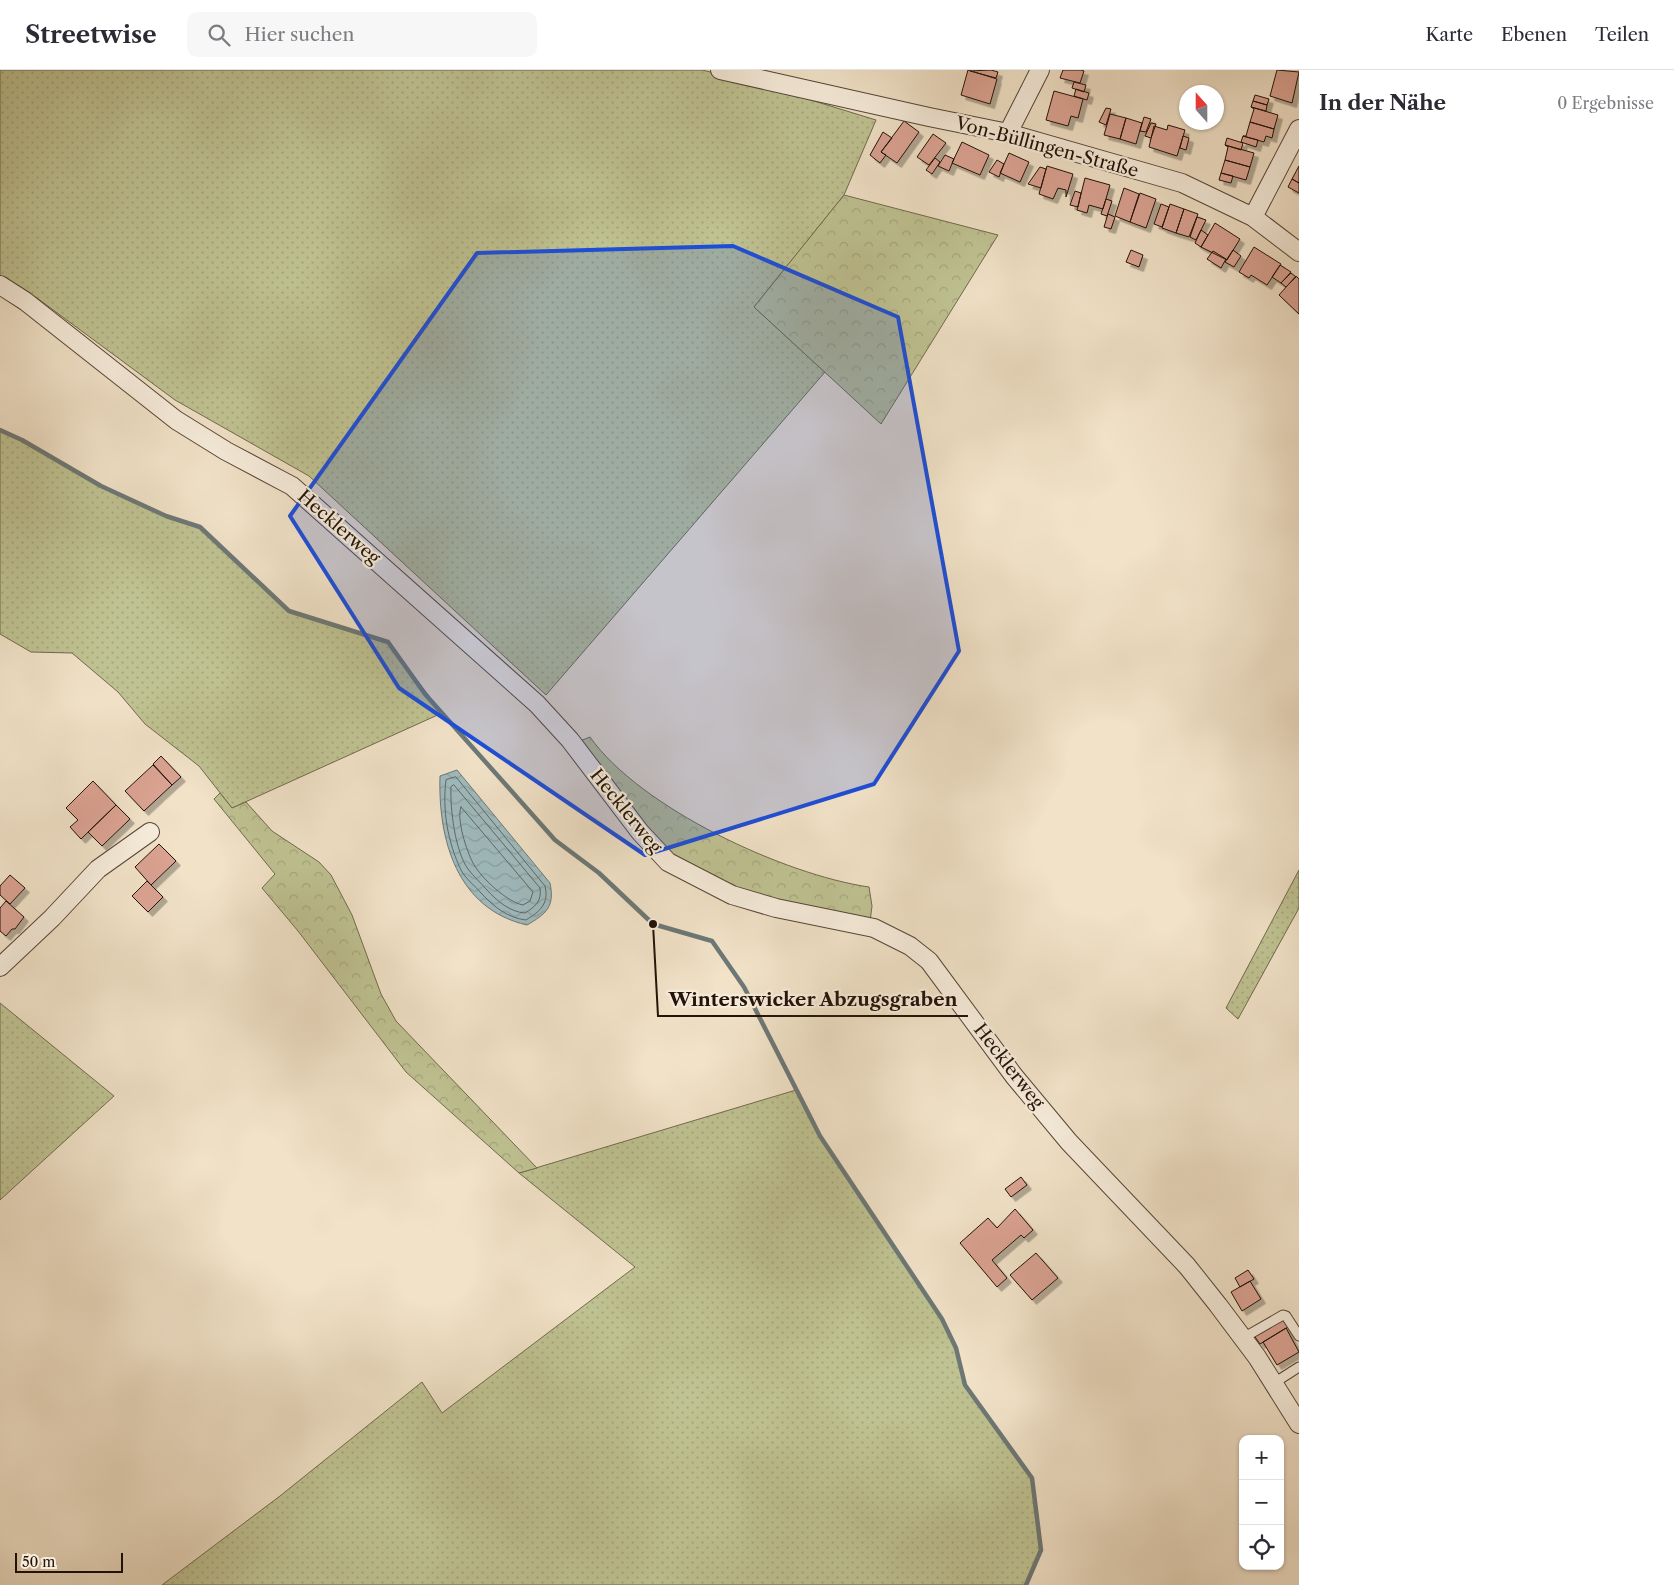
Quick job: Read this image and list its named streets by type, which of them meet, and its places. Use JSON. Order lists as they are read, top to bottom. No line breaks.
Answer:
{"streets":{"street":["Von-Büllingen-Straße","Hecklerweg"]},"places":["Winterswicker Abzugsgraben"],"scale_bar":"50 m","north":"top","page":{"header":"Streetwise","search":"Hier suchen","nav":["Karte","Ebenen","Teilen"],"heading":["In der Nähe","0 Ergebnisse"],"map_buttons":["+","−"],"scale":"50 m"}}
